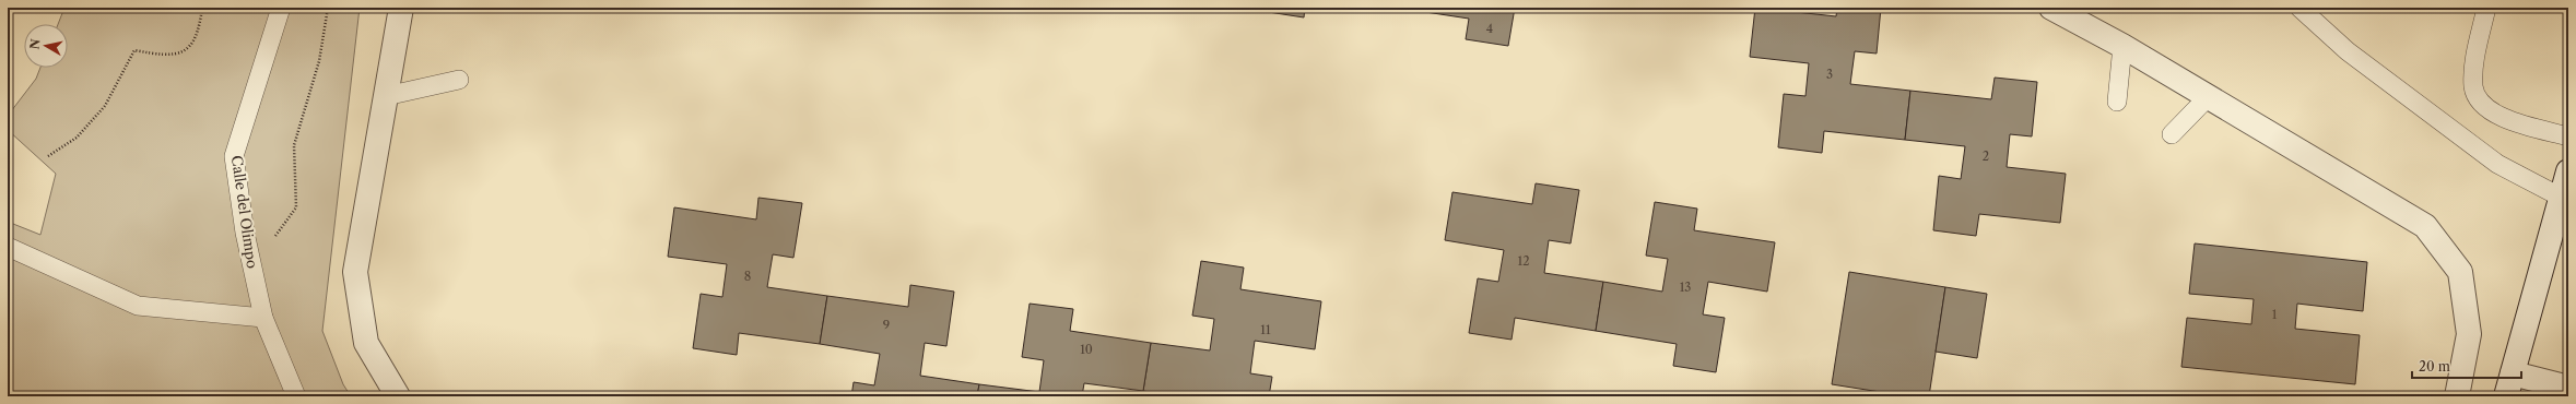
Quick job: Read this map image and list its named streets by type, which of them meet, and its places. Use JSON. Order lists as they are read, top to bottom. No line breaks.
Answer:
{"streets":{"lane":["Calle del Olimpo"]},"house_numbers":["4","3","2","12","8","13","1","9","11","10"],"scale_bar":"20 m","north":"left"}
